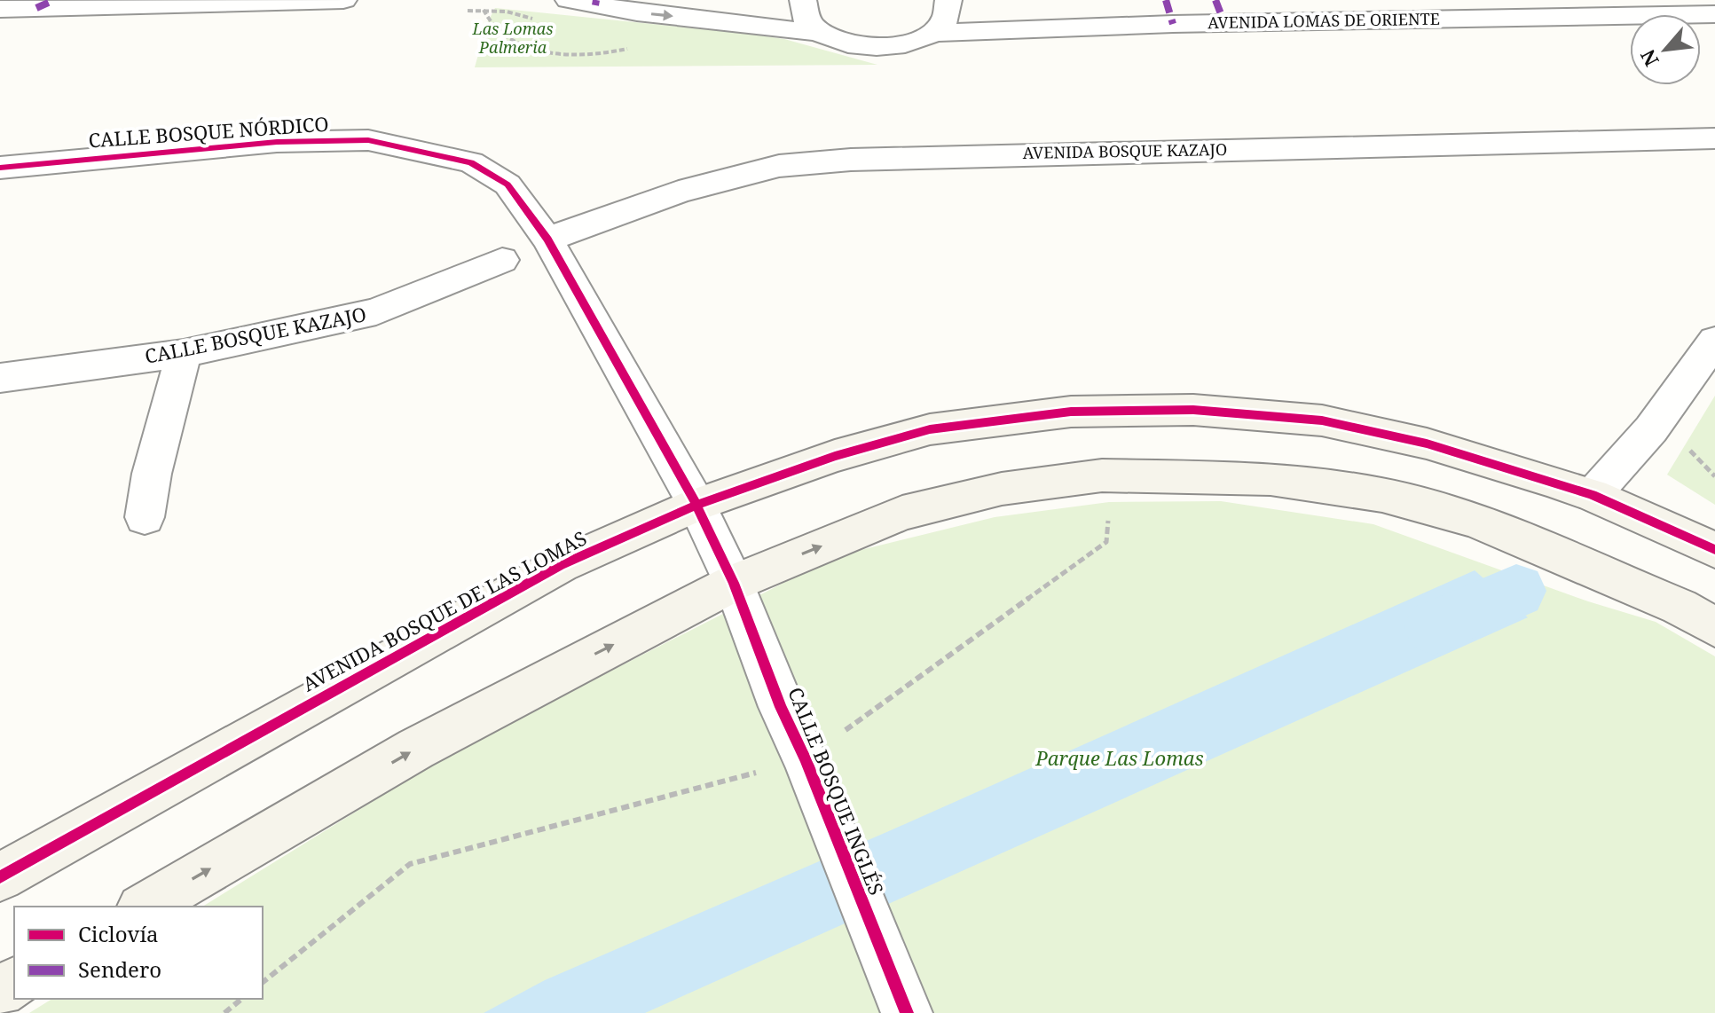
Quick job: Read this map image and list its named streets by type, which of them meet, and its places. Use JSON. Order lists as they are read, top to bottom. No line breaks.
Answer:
{"streets":{"street":["AVENIDA LOMAS DE ORIENTE","CALLE BOSQUE NÓRDICO","AVENIDA BOSQUE KAZAJO","CALLE BOSQUE KAZAJO","AVENIDA BOSQUE DE LAS LOMAS","CALLE BOSQUE INGLÉS"]},"crossings":[["CALLE BOSQUE NÓRDICO","AVENIDA BOSQUE KAZAJO"],["CALLE BOSQUE NÓRDICO","AVENIDA BOSQUE DE LAS LOMAS"],["CALLE BOSQUE NÓRDICO","CALLE BOSQUE INGLÉS"],["AVENIDA BOSQUE DE LAS LOMAS","CALLE BOSQUE INGLÉS"]],"parks":["Las Lomas Palmeria","Parque Las Lomas"],"legend":["Ciclovía","Sendero"],"north":"bottom left"}
